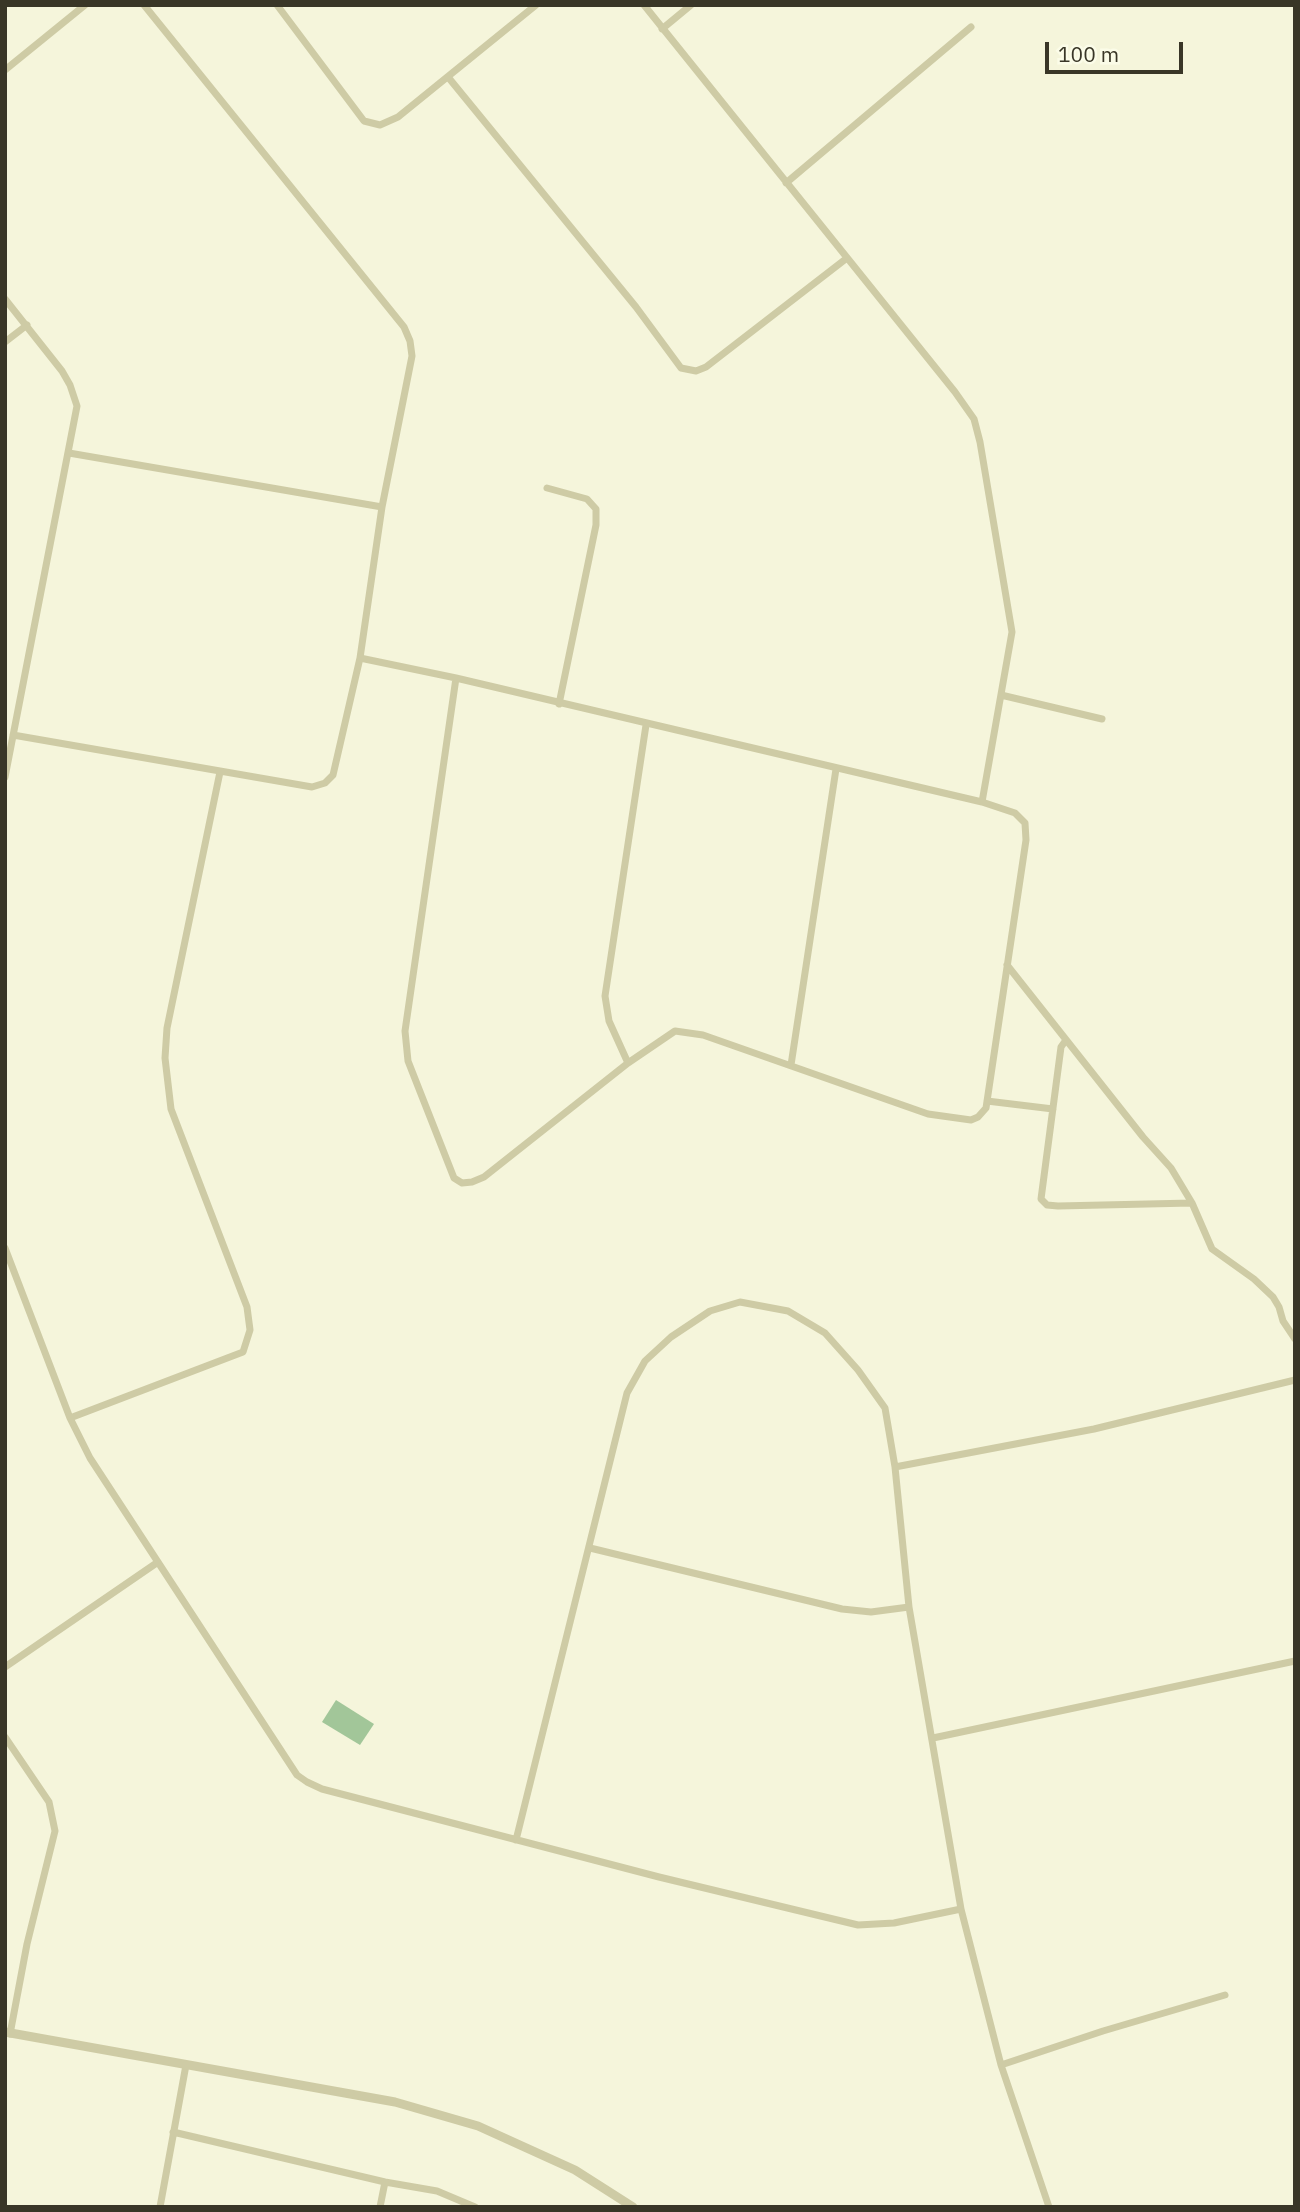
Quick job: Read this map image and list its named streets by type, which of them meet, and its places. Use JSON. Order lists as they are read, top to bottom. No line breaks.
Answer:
{"scale_bar":"100 m"}
